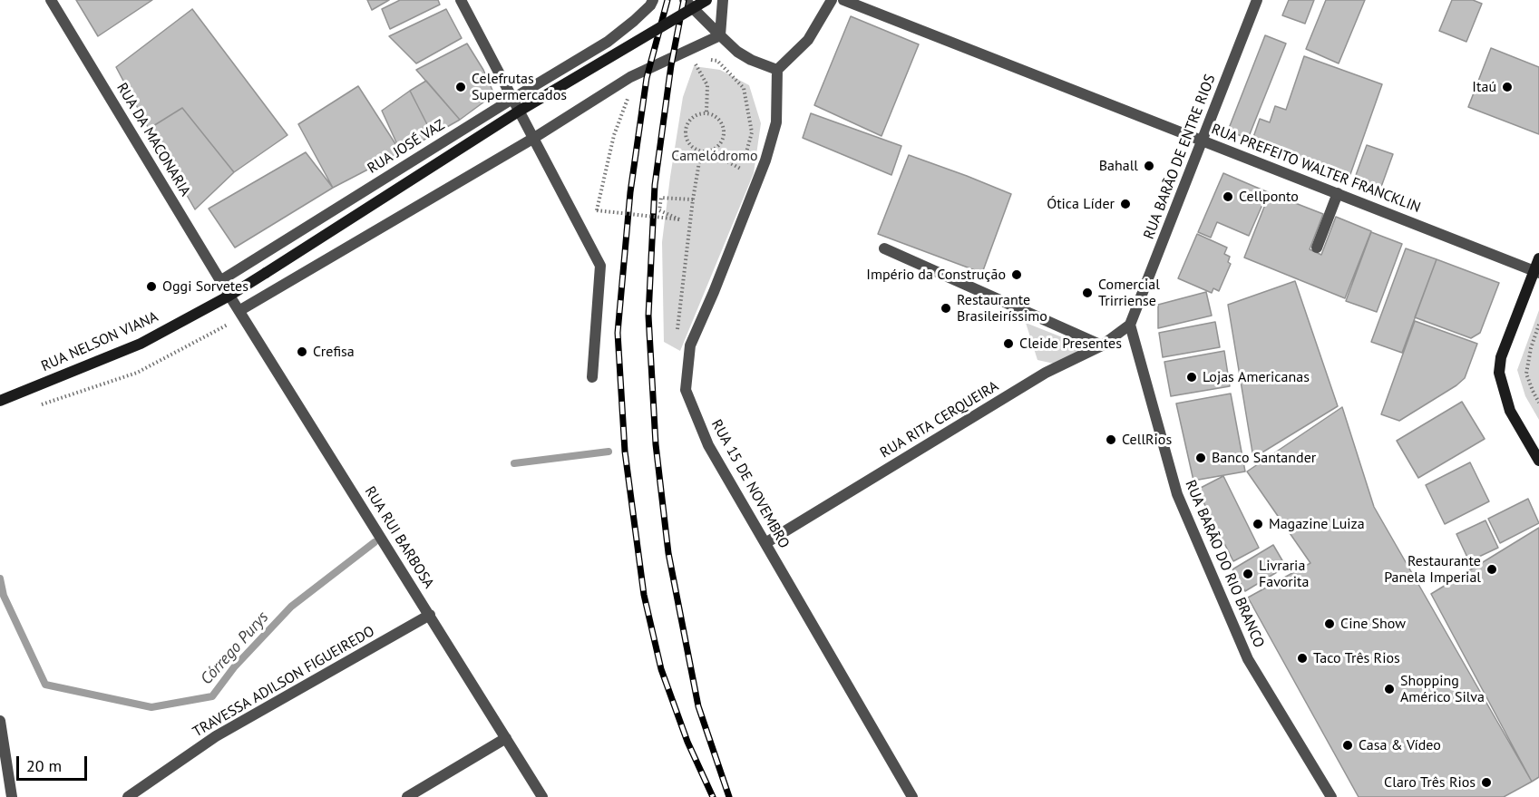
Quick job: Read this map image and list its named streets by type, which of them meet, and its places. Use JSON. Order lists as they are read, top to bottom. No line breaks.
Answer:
{"streets":{"main road":["RUA NELSON VIANA"],"street":["RUA DA MACONARIA","RUA JOSÉ VAZ","RUA BARÃO DE ENTRE RIOS","RUA PREFEITO WALTER FRANCKLIN","RUA RITA CERQUEIRA","RUA 15 DE NOVEMBRO","RUA RUI BARBOSA","RUA BARÃO DO RIO BRANCO","TRAVESSA ADILSON FIGUEIREDO"]},"crossings":[["RUA DA MACONARIA","RUA JOSÉ VAZ"],["RUA DA MACONARIA","RUA NELSON VIANA"],["RUA DA MACONARIA","RUA RUI BARBOSA"],["RUA BARÃO DE ENTRE RIOS","RUA PREFEITO WALTER FRANCKLIN"],["RUA BARÃO DE ENTRE RIOS","RUA RITA CERQUEIRA"],["RUA BARÃO DE ENTRE RIOS","RUA BARÃO DO RIO BRANCO"],["RUA NELSON VIANA","RUA RUI BARBOSA"],["RUA RITA CERQUEIRA","RUA 15 DE NOVEMBRO"],["RUA RITA CERQUEIRA","RUA BARÃO DO RIO BRANCO"],["RUA RUI BARBOSA","TRAVESSA ADILSON FIGUEIREDO"]],"water":["Córrego Purys"],"parks":["Camelódromo"],"places":["Celefrutas Supermercados","Itaú","Bahall","Cellponto","Ótica Líder","Império da Construção","Oggi Sorvetes","Comercial Trirriense","Restaurante Brasileiríssimo","Cleide Presentes","Crefisa","Lojas Americanas","CellRios","Banco Santander","Magazine Luiza","Restaurante Panela Imperial","Livraria Favorita","Cine Show","Taco Três Rios","Shopping Américo Silva","Casa & Vídeo","Claro Três Rios"],"scale_bar":"20 m"}
